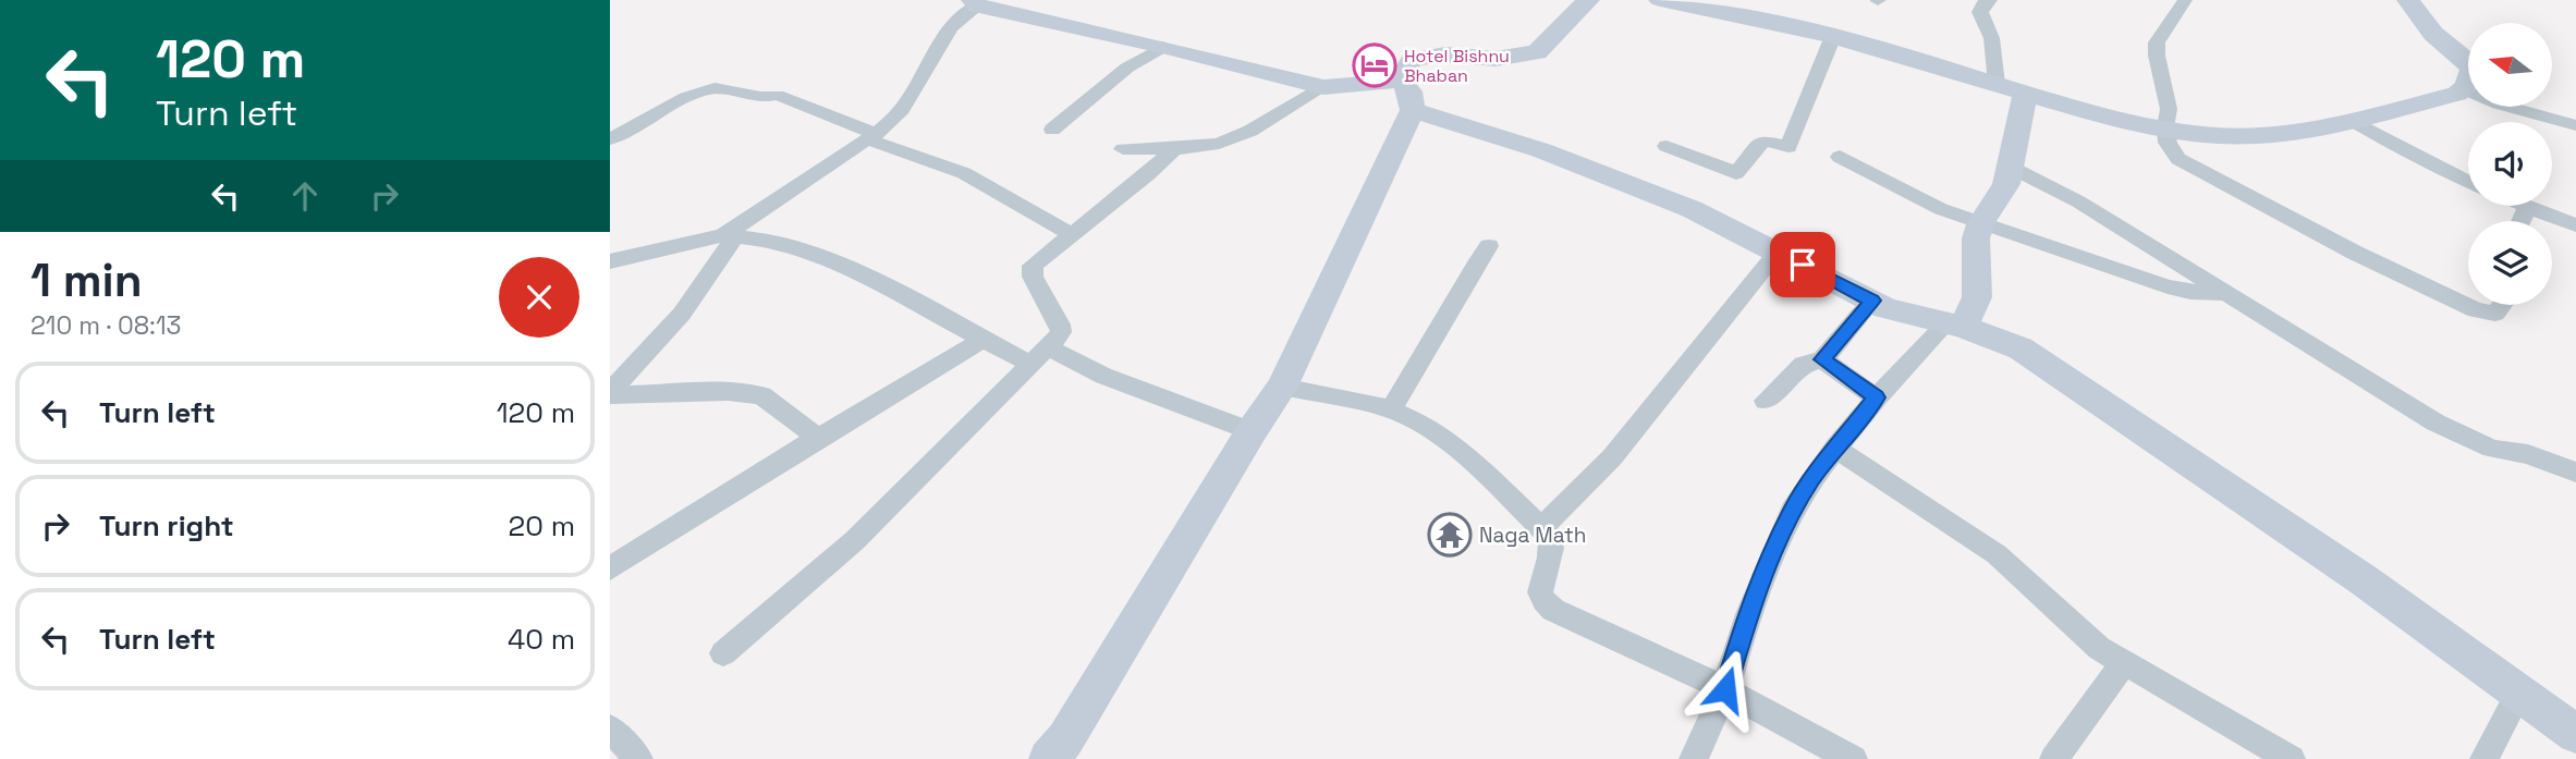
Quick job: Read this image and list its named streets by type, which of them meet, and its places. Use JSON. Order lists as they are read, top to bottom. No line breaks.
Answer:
{"places":{"hotel":["Hotel Bishnu Bhaban"],"temple":["Naga Math"]},"north":"left","page":{"turn":["120 m","Turn left"],"heading":["1 min","210 m · 08:13"],"list":[{"name":"Turn left","value":"120 m"},{"name":"Turn right","value":"20 m"},{"name":"Turn left","value":"40 m"}]}}
